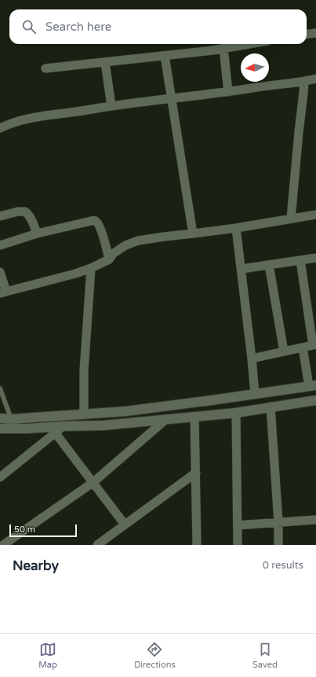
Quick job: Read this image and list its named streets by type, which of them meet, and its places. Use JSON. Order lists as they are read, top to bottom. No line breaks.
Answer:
{"scale_bar":"50 m","north":"left","page":{"search":"Search here","scale":"50 m","heading":["Nearby","0 results"],"nav":["Map","Directions","Saved"]}}
